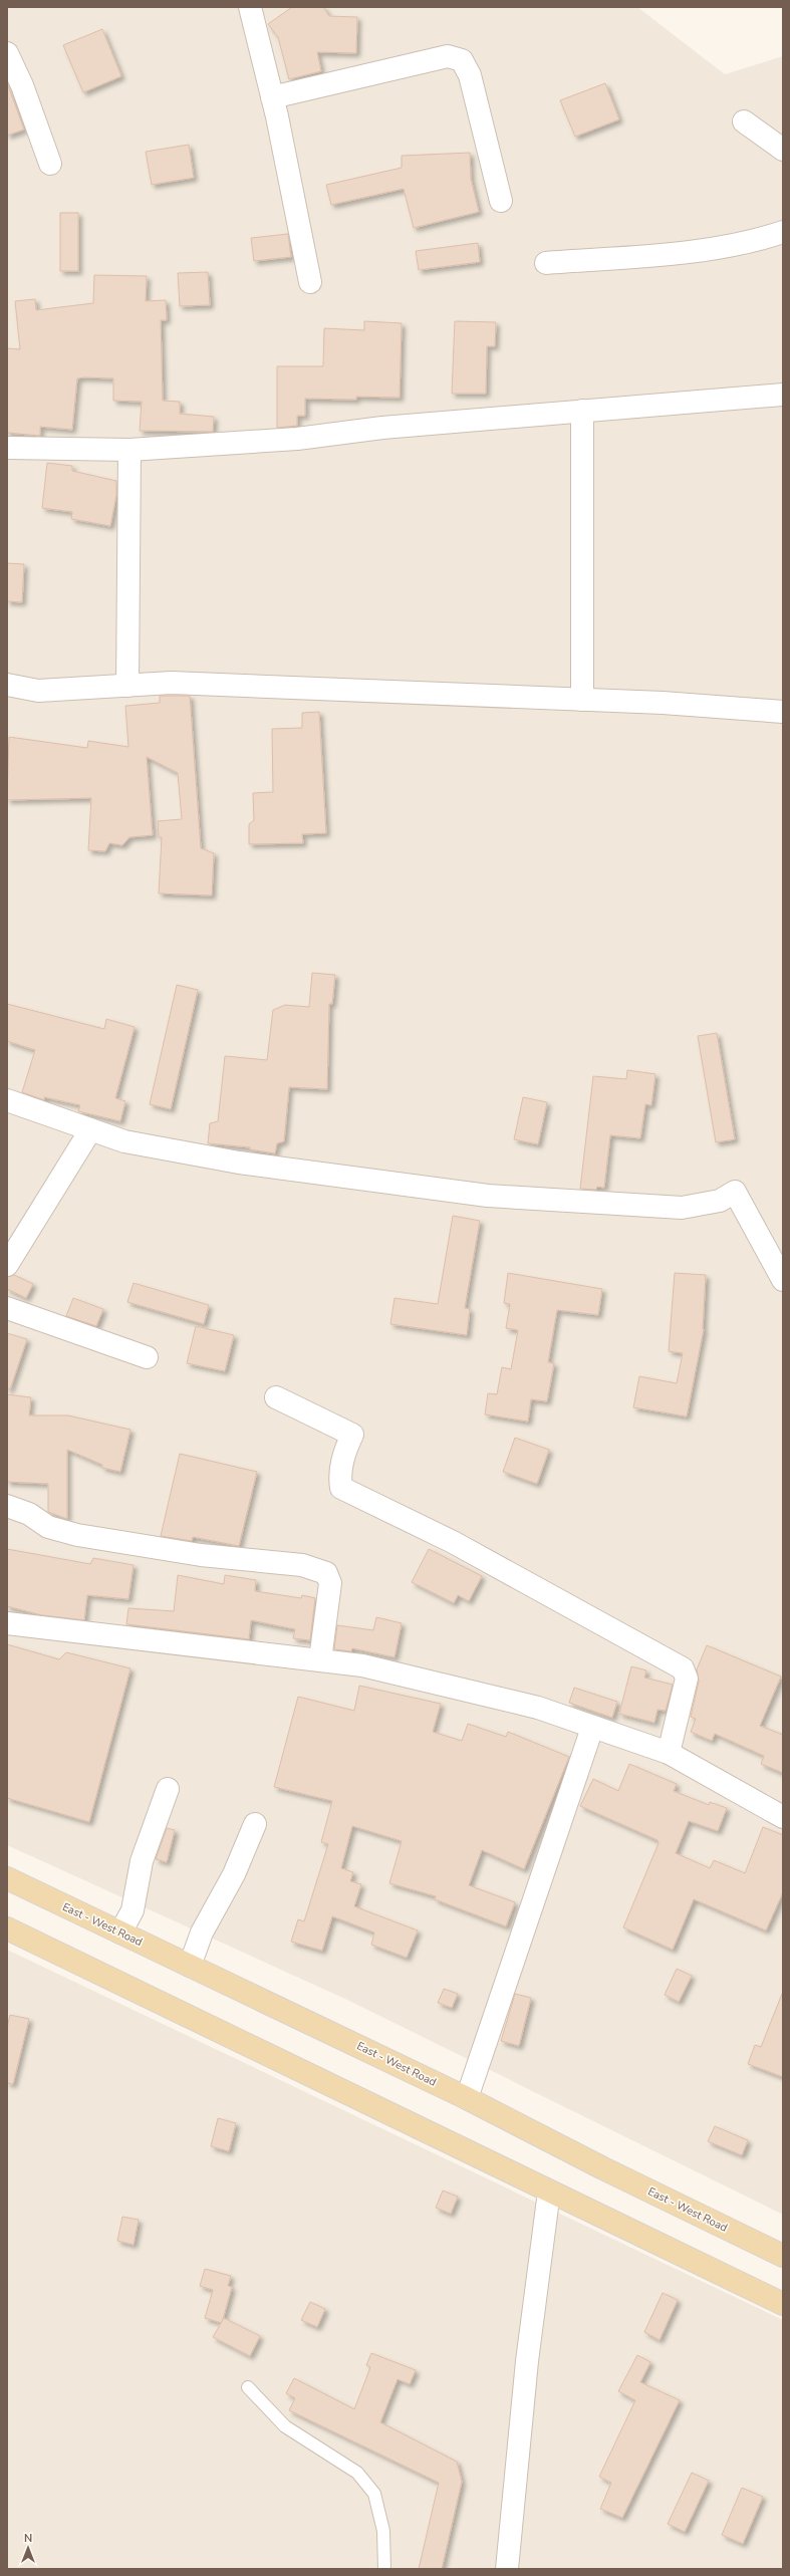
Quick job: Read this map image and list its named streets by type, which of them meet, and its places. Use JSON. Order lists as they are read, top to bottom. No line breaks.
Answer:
{"streets":{"main road":["East - West Road"]},"north":"top"}
